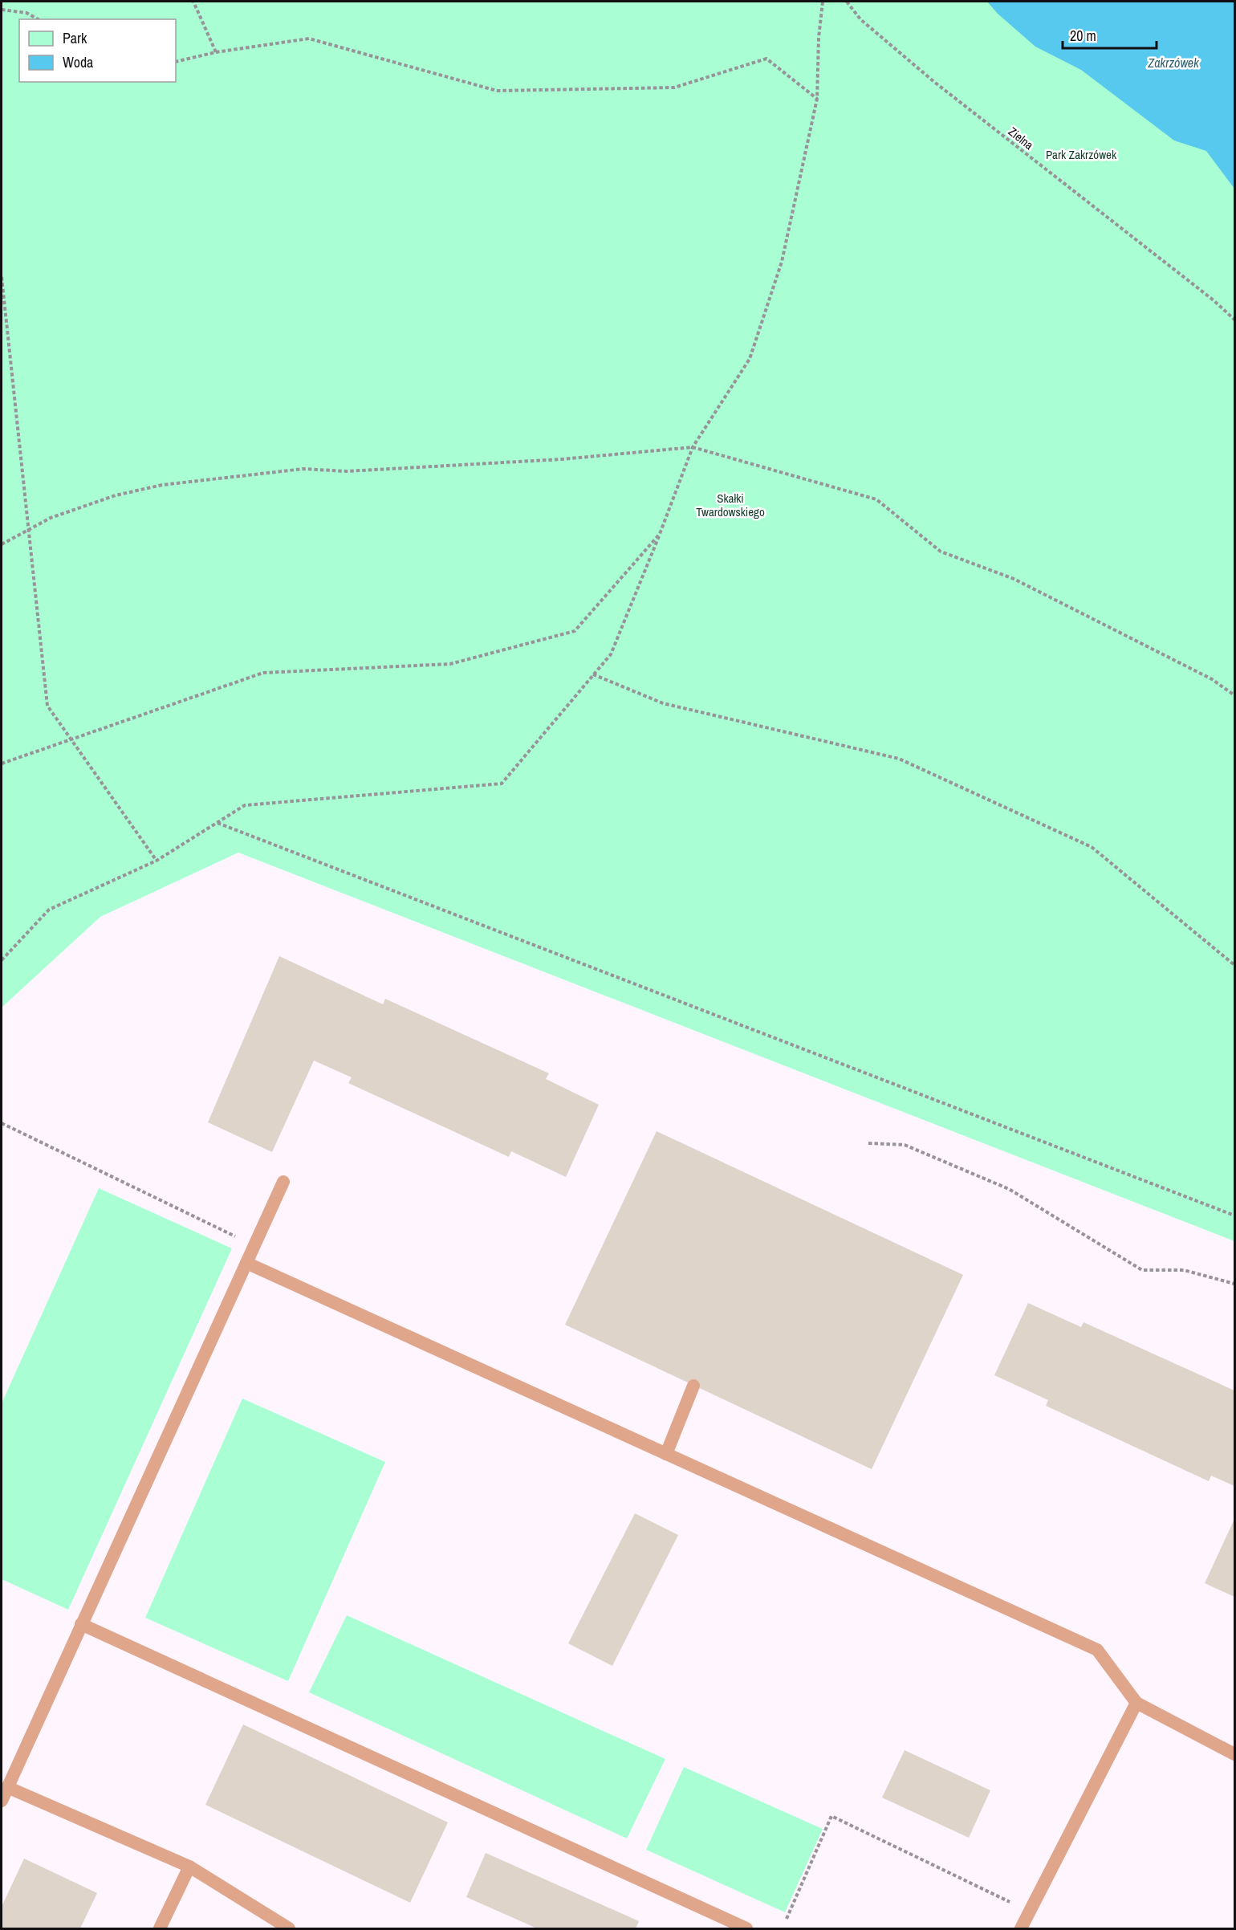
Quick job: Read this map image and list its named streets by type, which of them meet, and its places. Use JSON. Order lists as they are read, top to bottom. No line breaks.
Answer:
{"streets":{"path":["Zielna"]},"water":["Zakrzówek"],"parks":["Park Zakrzówek","Skałki Twardowskiego"],"legend":["Park","Woda"],"scale_bar":"20 m"}
